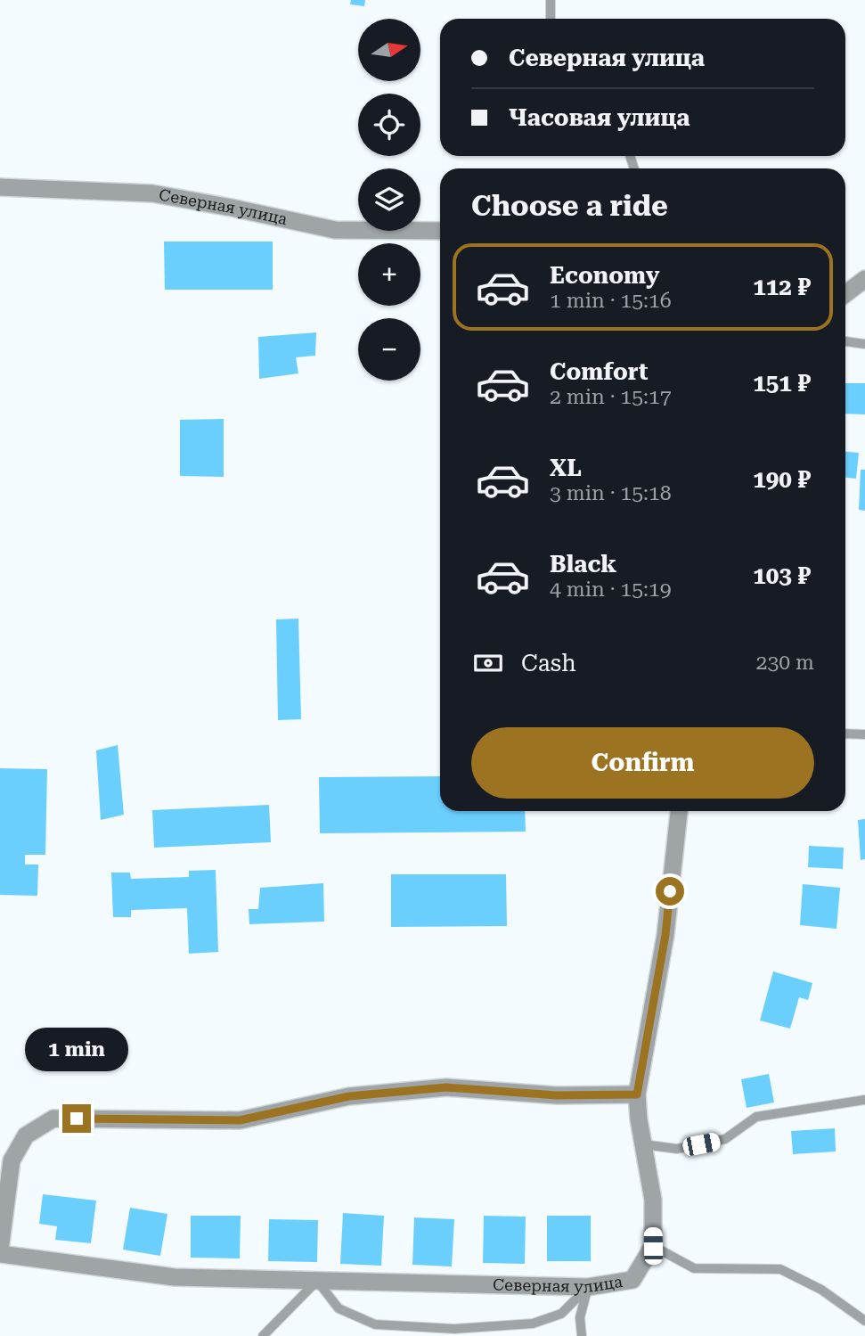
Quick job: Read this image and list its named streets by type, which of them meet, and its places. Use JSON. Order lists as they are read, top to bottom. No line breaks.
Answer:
{"streets":{"street":["Северная улица"]},"north":"right","page":{"map_buttons":["+","−"],"banner":["Северная улица","Часовая улица"],"heading":"Choose a ride","list":[{"name":"Economy","note":"1 min · 15:16","value":"112 ₽"},{"name":"Comfort","note":"2 min · 15:17","value":"151 ₽"},{"name":"XL","note":"3 min · 15:18","value":"190 ₽"},{"name":"Black","note":"4 min · 15:19","value":"103 ₽"}],"pay":["Cash","230 m"],"buttons":"Confirm","bubble":"1 min"}}
